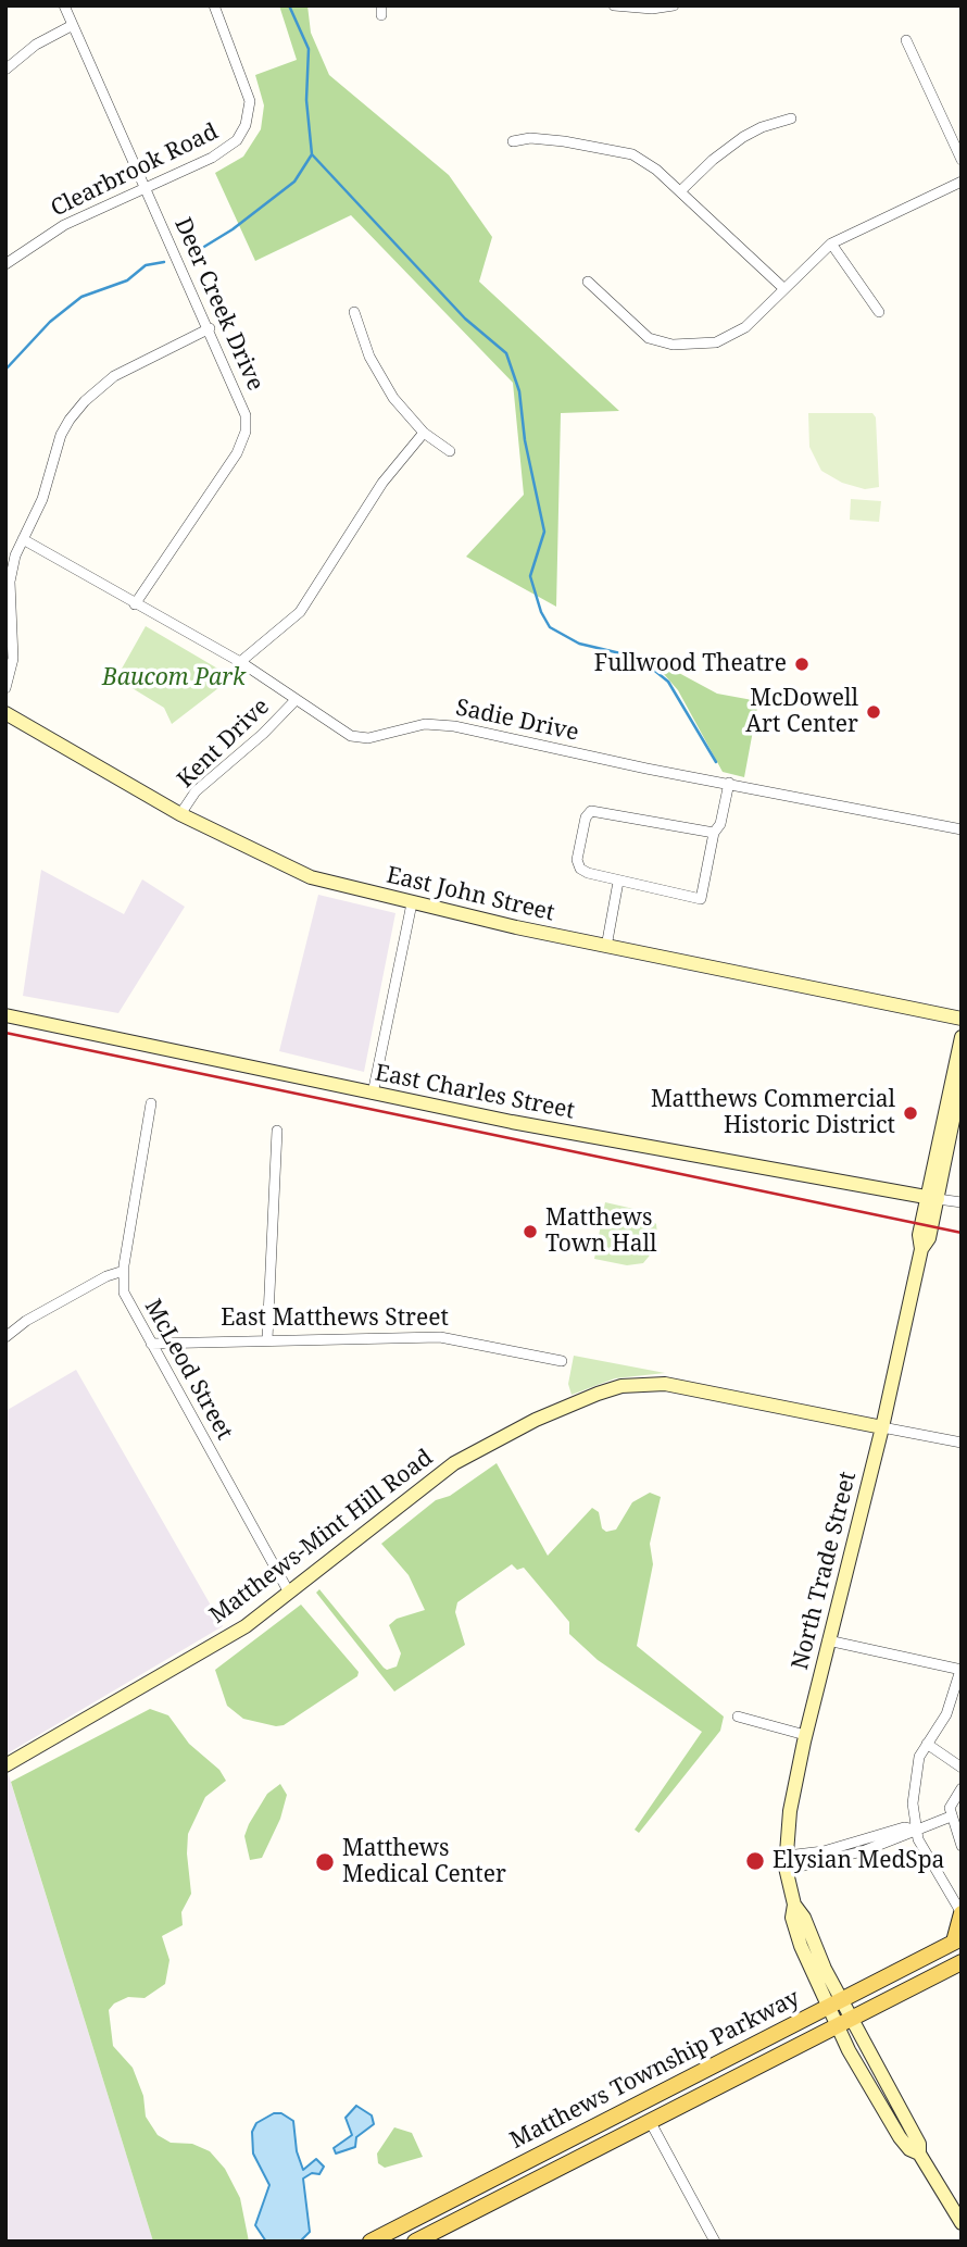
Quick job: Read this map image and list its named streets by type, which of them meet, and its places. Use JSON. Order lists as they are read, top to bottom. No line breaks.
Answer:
{"streets":{"main road":["East John Street","East Charles Street","Matthews-Mint Hill Road","North Trade Street","Matthews Township Parkway"],"street":["Clearbrook Road","Deer Creek Drive","Sadie Drive","Kent Drive","East Matthews Street","McLeod Street"]},"crossings":[["Clearbrook Road","Deer Creek Drive"],["Deer Creek Drive","Sadie Drive"],["Sadie Drive","Kent Drive"],["Kent Drive","East John Street"],["East Charles Street","North Trade Street"],["East Matthews Street","McLeod Street"],["McLeod Street","Matthews-Mint Hill Road"],["Matthews-Mint Hill Road","North Trade Street"],["North Trade Street","Matthews Township Parkway"]],"parks":["Baucom Park"],"places":["Fullwood Theatre","McDowell Art Center","Matthews Commercial Historic District","Matthews Town Hall","Elysian MedSpa","Matthews Medical Center"]}
